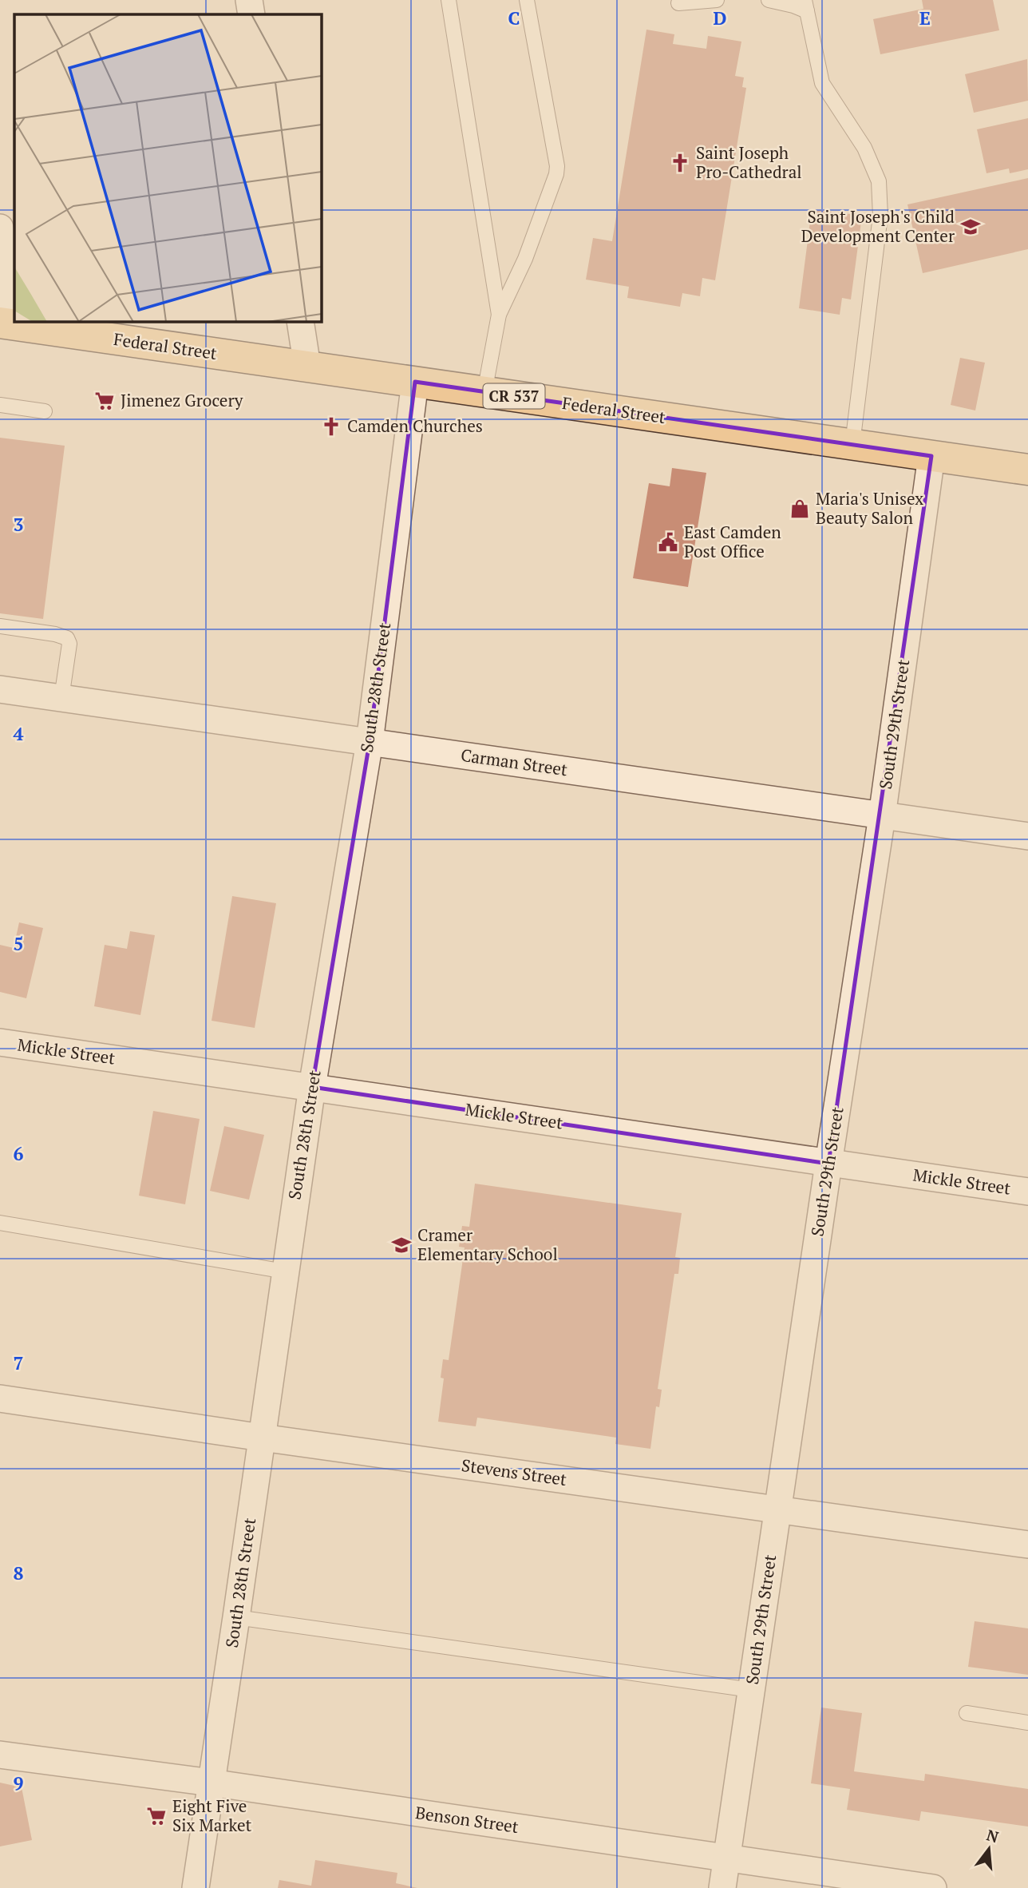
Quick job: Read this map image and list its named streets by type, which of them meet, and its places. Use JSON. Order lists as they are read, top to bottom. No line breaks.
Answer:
{"streets":{"main road":["Federal Street","CR 537"],"street":["South 28th Street","South 29th Street","Carman Street","Mickle Street","Stevens Street","Benson Street"]},"crossings":[["Federal Street","South 28th Street"],["Federal Street","South 29th Street"],["South 28th Street","Carman Street"],["South 28th Street","Mickle Street"],["South 28th Street","Stevens Street"],["South 28th Street","Benson Street"],["South 29th Street","Carman Street"],["South 29th Street","Mickle Street"],["South 29th Street","Stevens Street"],["South 29th Street","Benson Street"]],"places":{"church":["Saint Joseph Pro-Cathedral","Camden Churches"],"school or university":["Saint Joseph's Child Development Center","Cramer Elementary School"],"supermarket":["Jimenez Grocery","Eight Five Six Market"],"shop":["Maria's Unisex Beauty Salon"],"public building":["East Camden Post Office"]},"north":"top","grid":{"columns":["C","D","E"],"rows":["3","4","5","6","7","8","9"]}}
